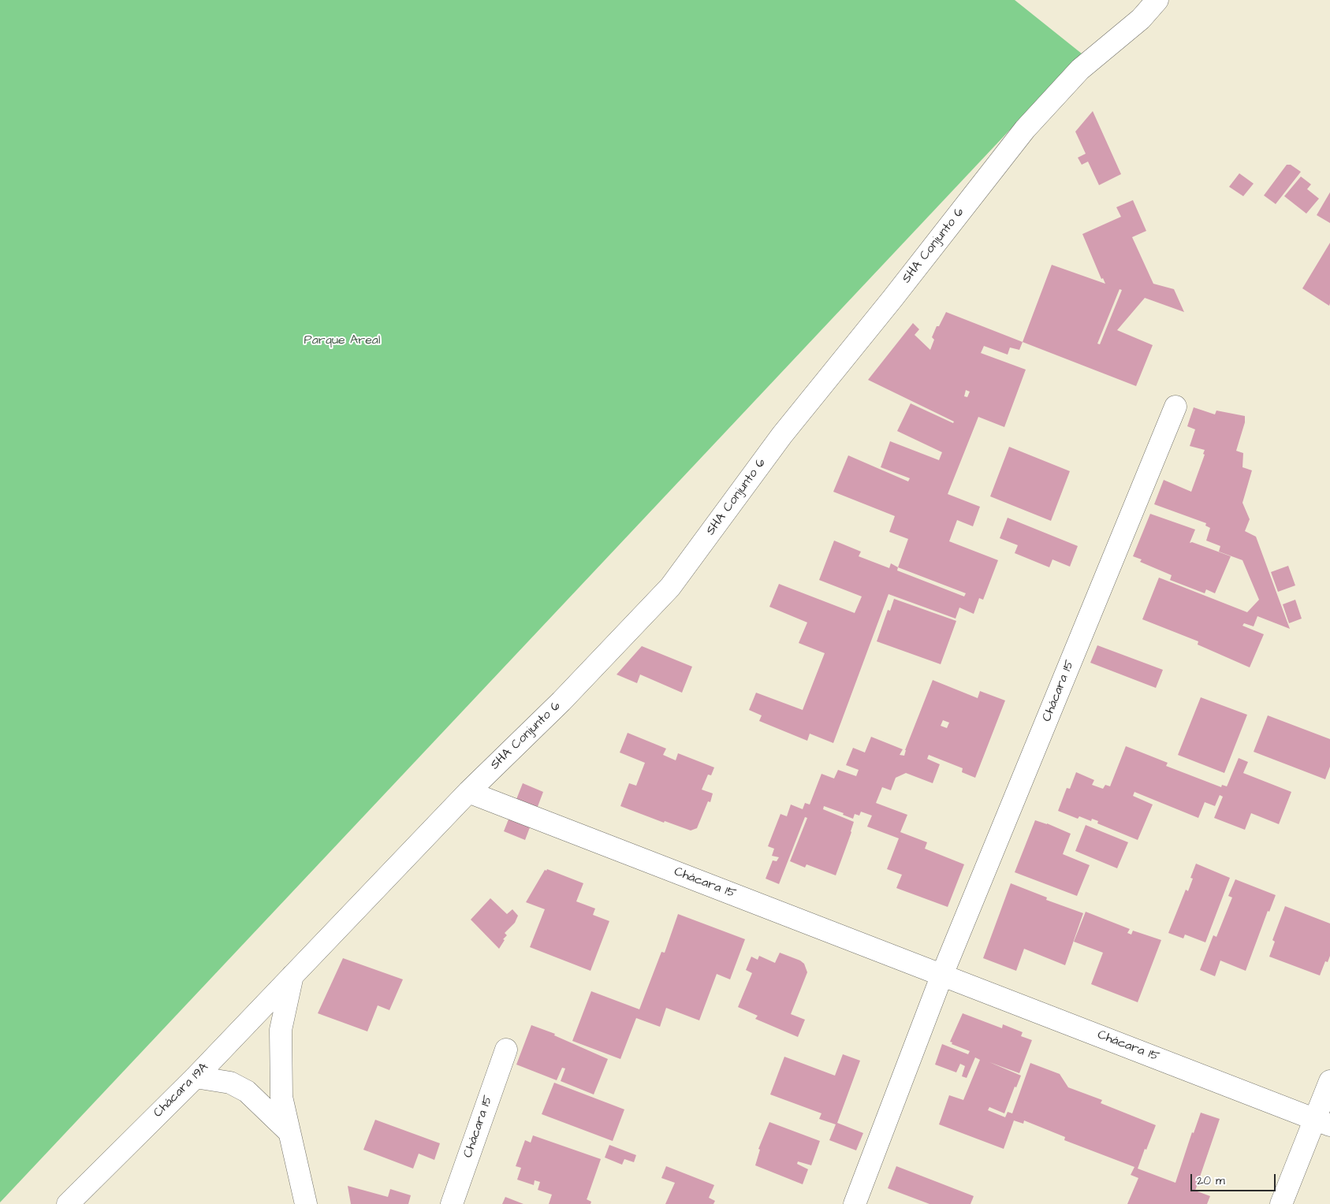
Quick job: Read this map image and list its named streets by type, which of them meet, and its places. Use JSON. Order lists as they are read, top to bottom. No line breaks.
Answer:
{"streets":{"street":["SHA Conjunto 6","Chácara 15","Chácara 19A"]},"crossings":[["SHA Conjunto 6","Chácara 15"],["SHA Conjunto 6","Chácara 19A"]],"parks":["Parque Areal"],"scale_bar":"20 m"}
